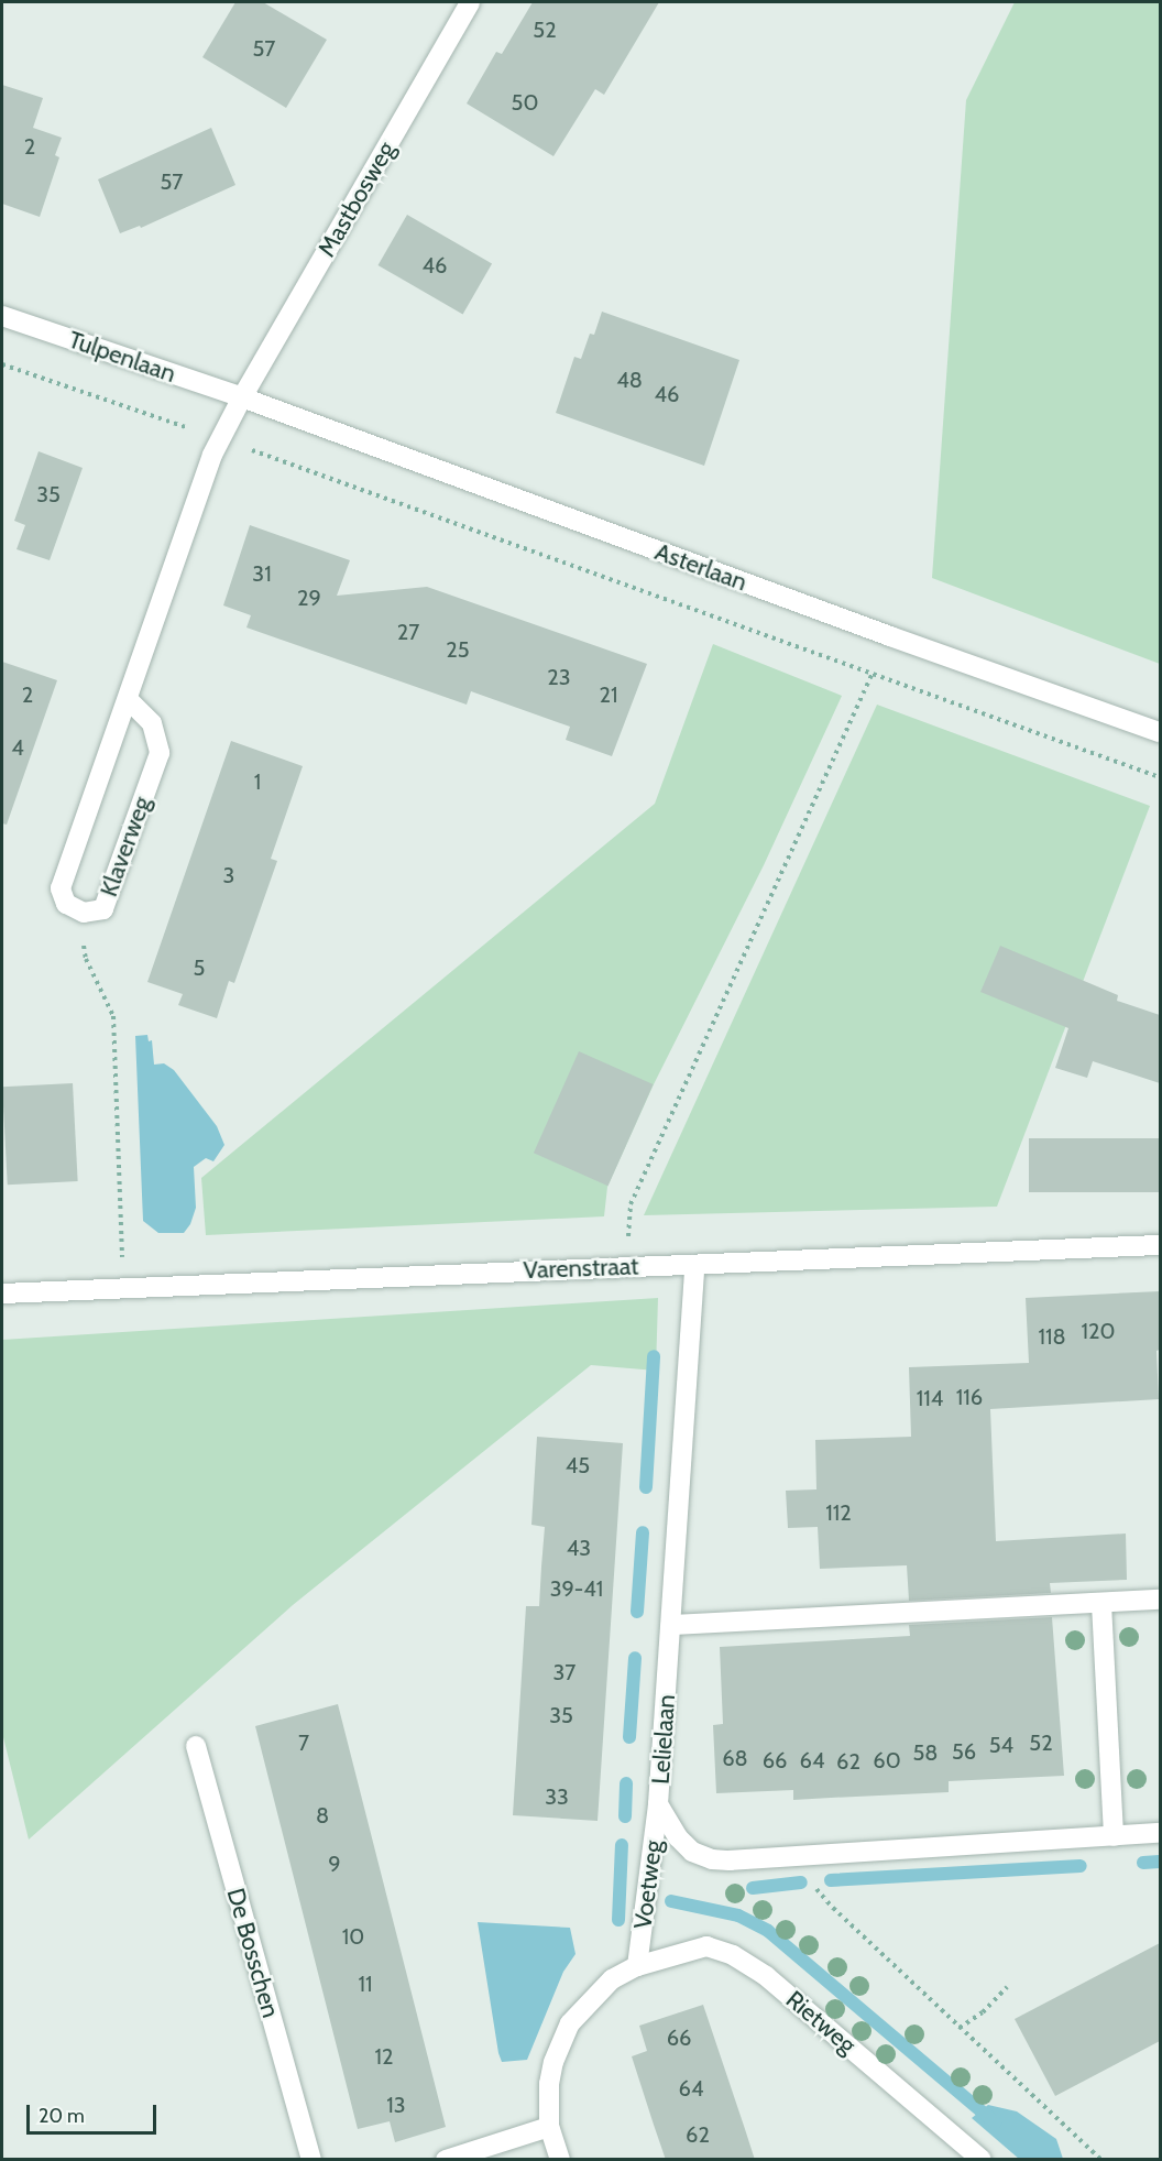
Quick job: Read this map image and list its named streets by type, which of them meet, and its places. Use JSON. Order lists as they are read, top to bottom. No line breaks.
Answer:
{"streets":{"street":["Mastbosweg","Tulpenlaan","Asterlaan","Klaverweg","Varenstraat","Lelielaan","Voetweg","De Bosschen","Rietweg"]},"crossings":[["Mastbosweg","Tulpenlaan"],["Mastbosweg","Asterlaan"],["Mastbosweg","Klaverweg"],["Tulpenlaan","Asterlaan"],["Tulpenlaan","Klaverweg"],["Asterlaan","Klaverweg"],["Varenstraat","Lelielaan"],["Lelielaan","Voetweg"],["Voetweg","Rietweg"]],"house_numbers":["52","57","50","2","57","46","48","46","35","31","29","27","25","23","2","21","4","1","3","5","120","118","116","114","45","112","43","39-41","37","35","7","52","54","56","58","68","66","64","60","62","33","8","9","10","11","66","12","64","13","62"],"scale_bar":"20 m"}
